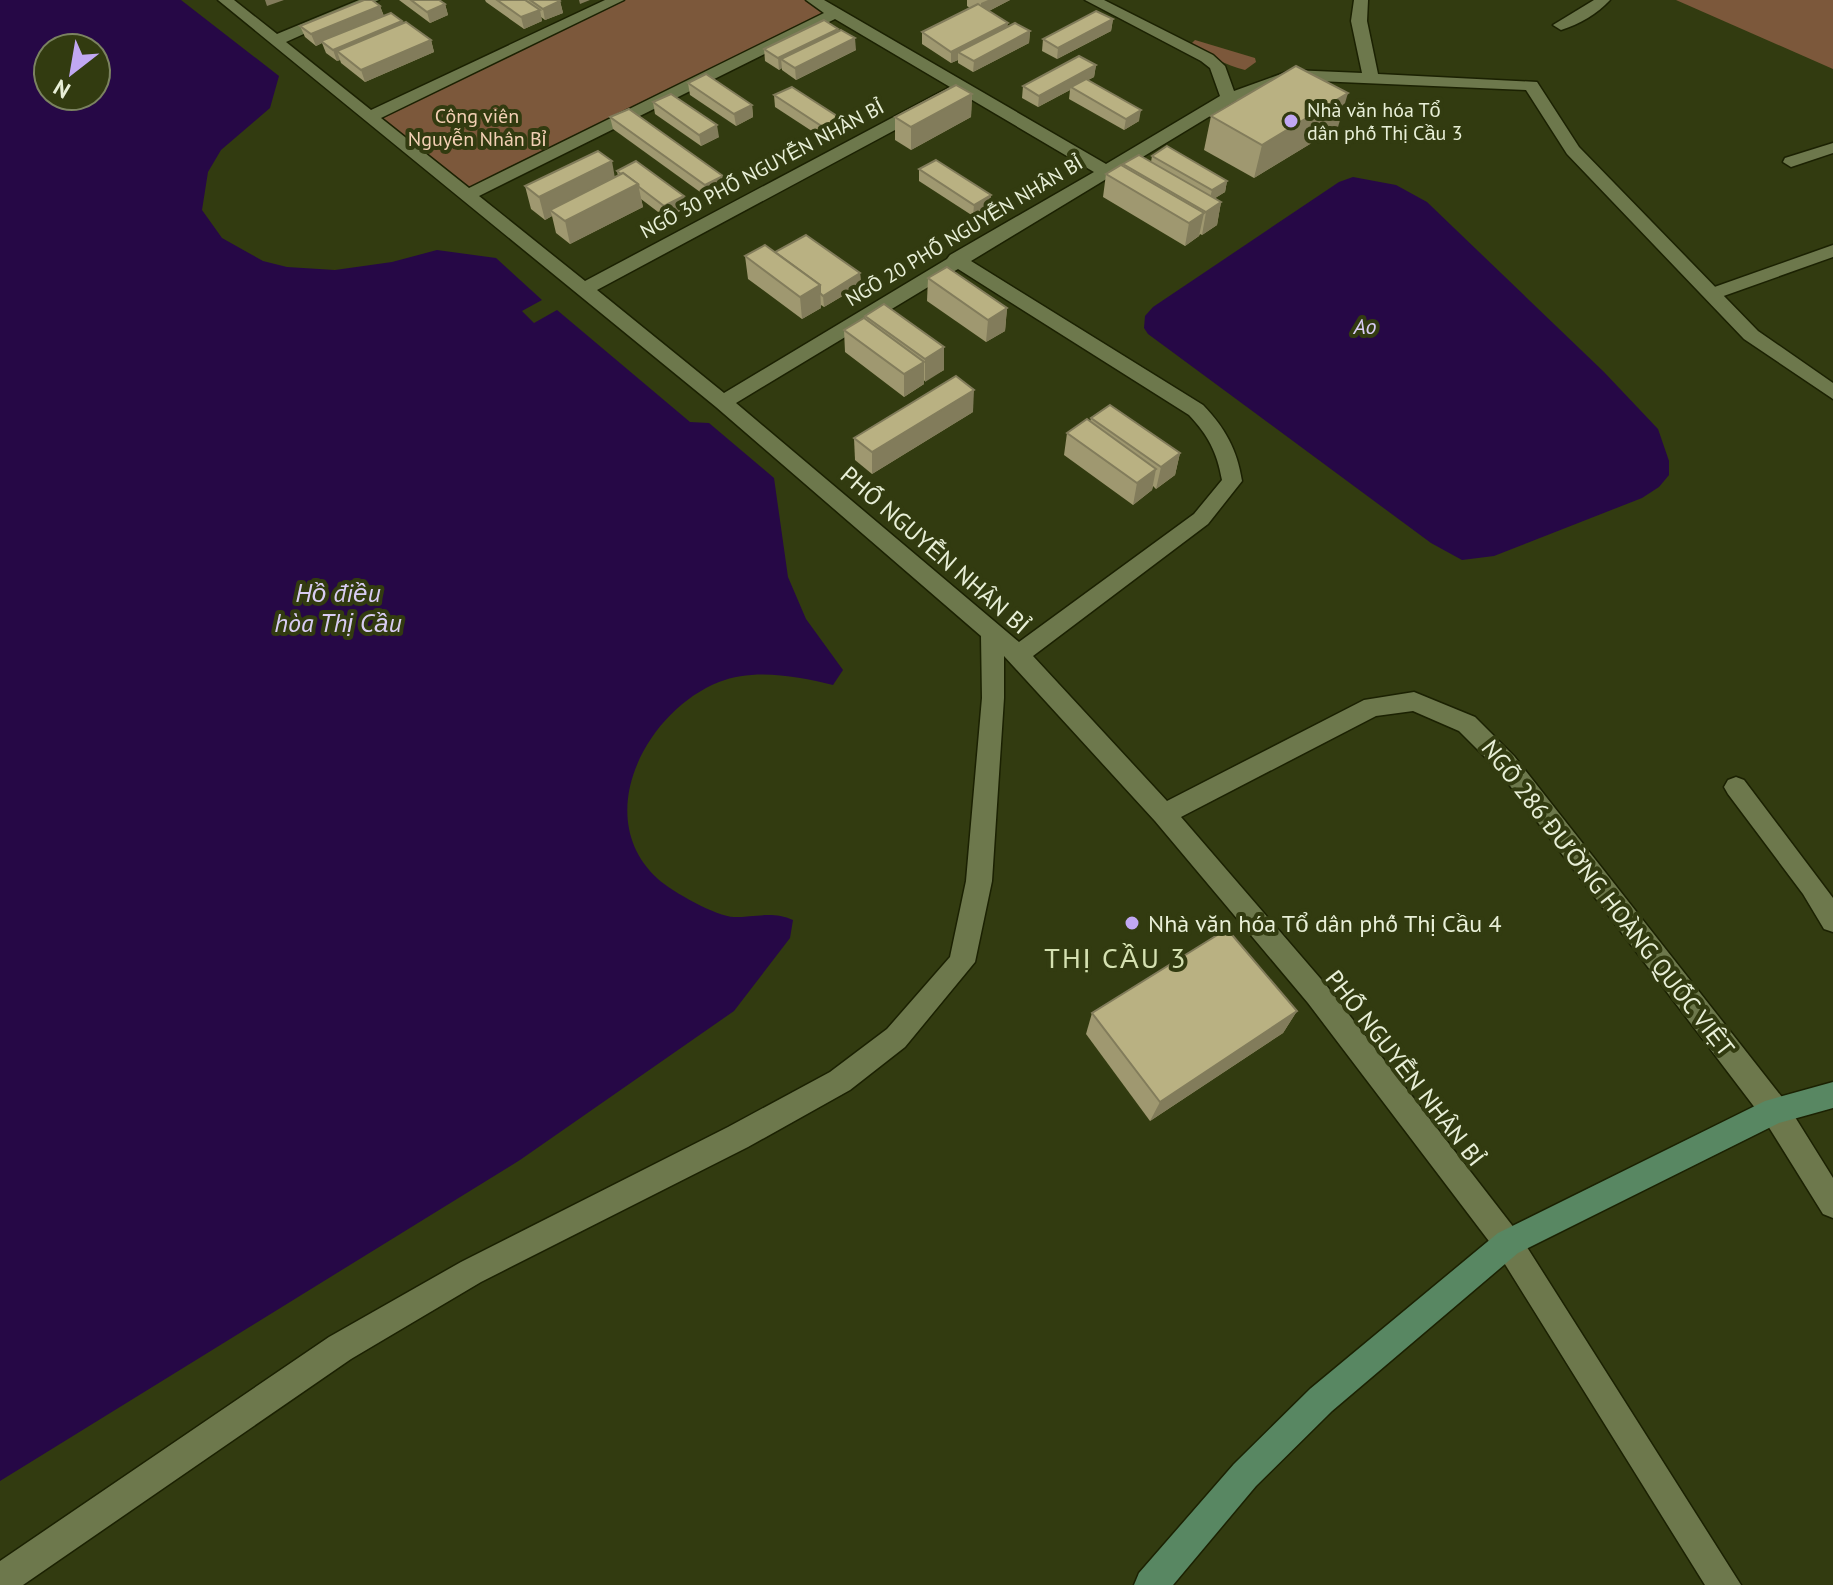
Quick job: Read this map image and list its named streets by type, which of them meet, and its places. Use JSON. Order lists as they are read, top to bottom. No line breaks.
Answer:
{"streets":{"street":["NGÕ 30 PHỐ NGUYỄN NHÂN BỈ","NGÕ 20 PHỐ NGUYỄN NHÂN BỈ","PHỐ NGUYỄN NHÂN BỈ","NGÕ 286 ĐƯỜNG HOÀNG QUỐC VIỆT"]},"crossings":[["NGÕ 30 PHỐ NGUYỄN NHÂN BỈ","PHỐ NGUYỄN NHÂN BỈ"],["NGÕ 20 PHỐ NGUYỄN NHÂN BỈ","PHỐ NGUYỄN NHÂN BỈ"],["PHỐ NGUYỄN NHÂN BỈ","NGÕ 286 ĐƯỜNG HOÀNG QUỐC VIỆT"]],"districts":["THỊ CẦU 3"],"water":["Ao","Hồ điều hòa Thị Cầu"],"parks":["Công viên Nguyễn Nhân Bỉ"],"places":["Nhà văn hóa Tổ dân phố Thị Cầu 3","Nhà văn hóa Tổ dân phố Thị Cầu 4"],"north":"bottom left"}
